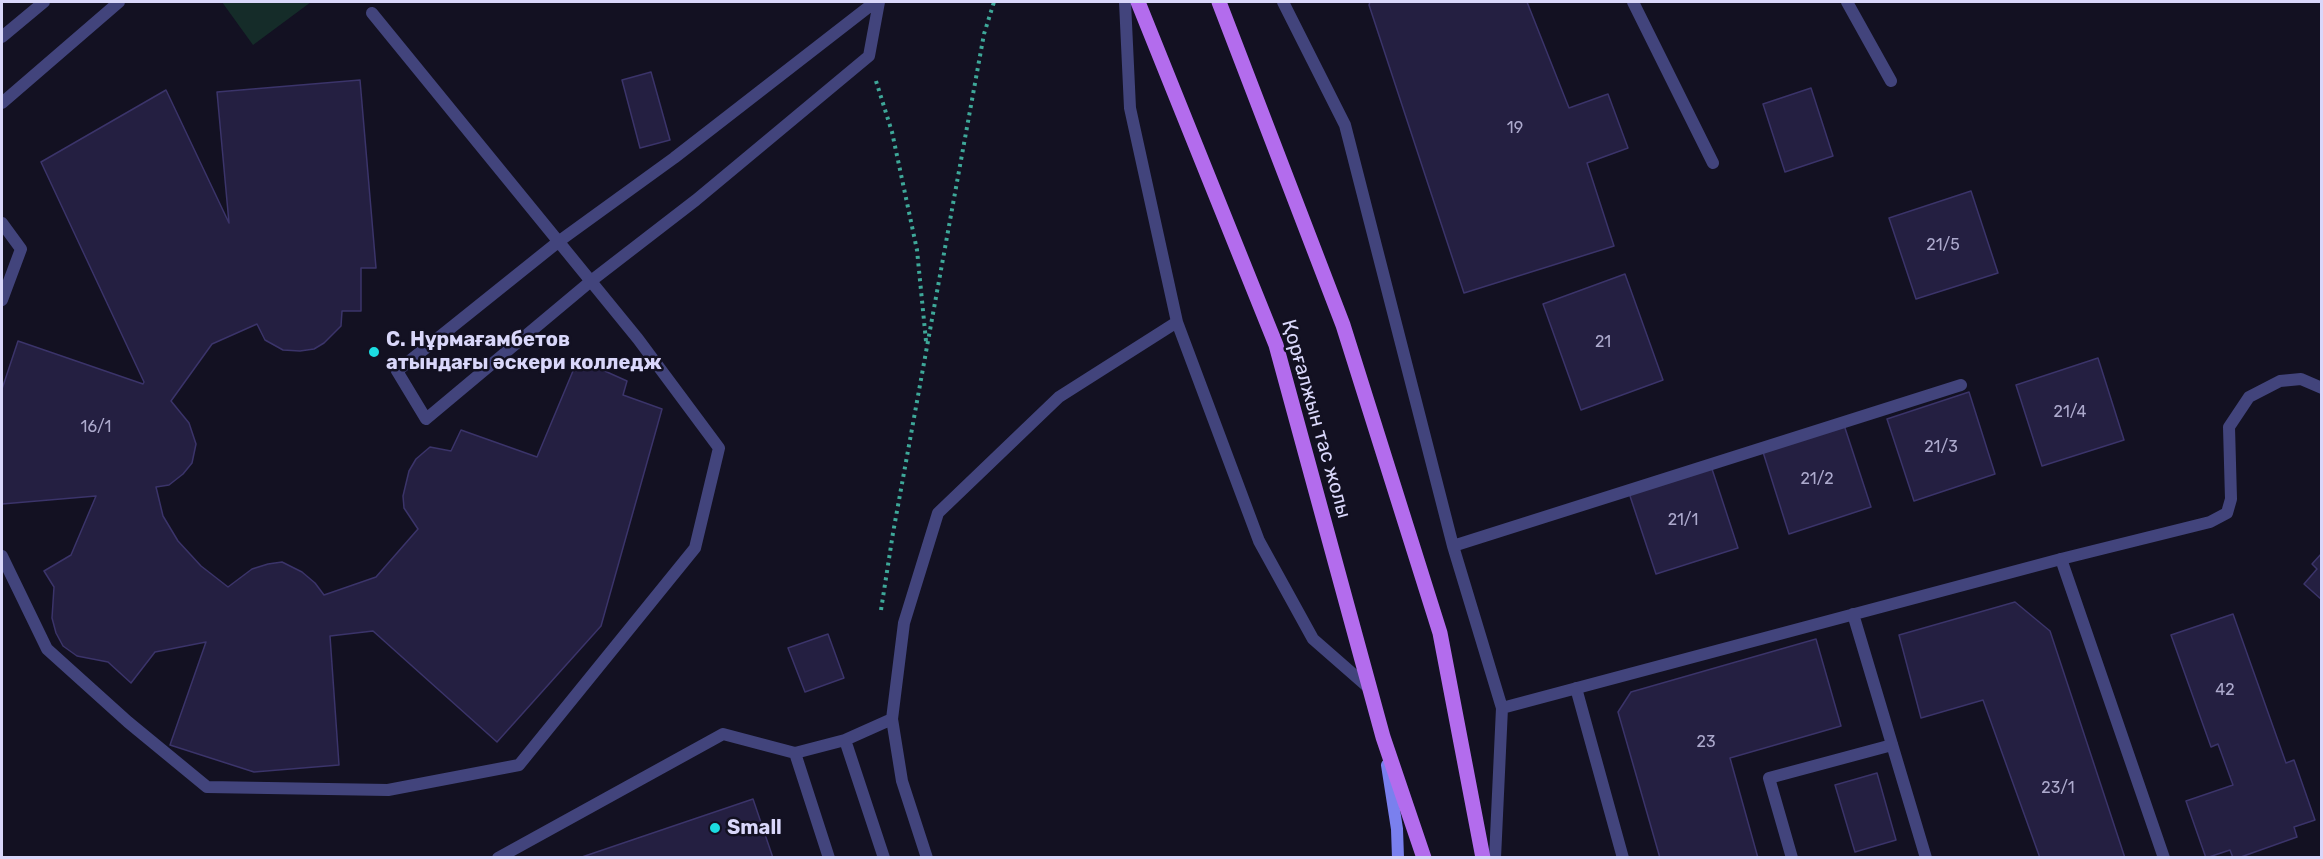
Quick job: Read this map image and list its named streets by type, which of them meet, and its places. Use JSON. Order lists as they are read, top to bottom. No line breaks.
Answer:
{"streets":{"main road":["Қорғалжын тас жолы"]},"places":["С. Нұрмағамбетов атындағы әскери колледж","Small"],"house_numbers":["19","21/5","21","21/4","16/1","21/3","21/2","21/1","42","23","23/1"]}
